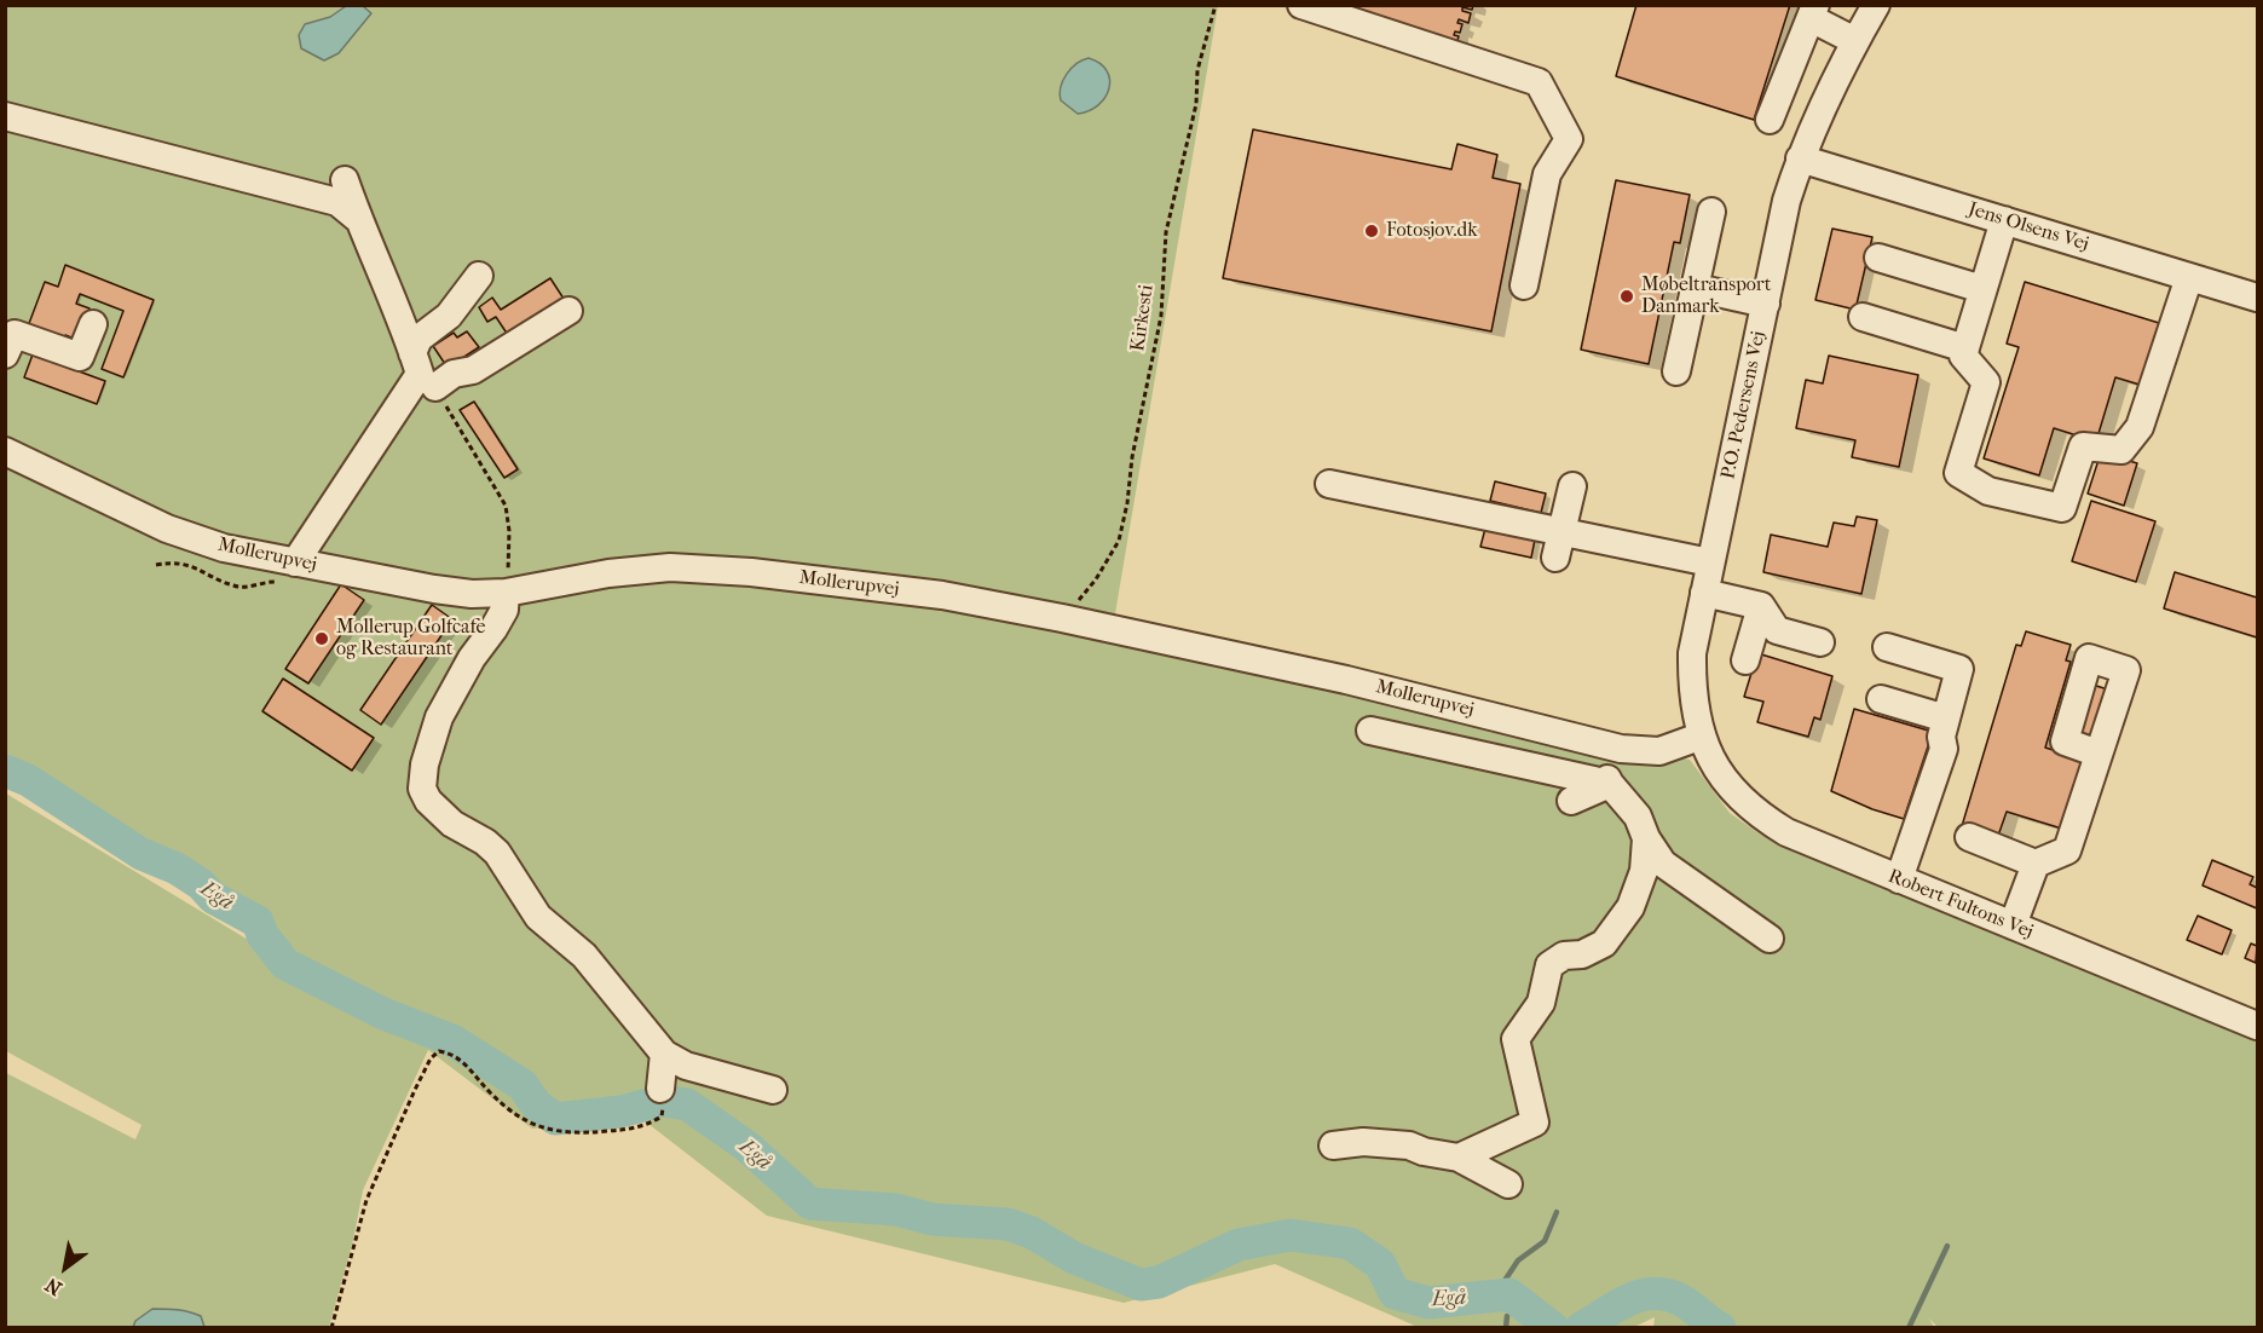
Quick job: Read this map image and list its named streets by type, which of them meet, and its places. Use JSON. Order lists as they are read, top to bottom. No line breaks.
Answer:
{"streets":{"street":["Jens Olsens Vej","P.O. Pedersens Vej","Mollerupvej","Robert Fultons Vej"],"path":["Kirkesti"]},"crossings":[["Jens Olsens Vej","P.O. Pedersens Vej"],["Kirkesti","Mollerupvej"],["P.O. Pedersens Vej","Mollerupvej"],["P.O. Pedersens Vej","Robert Fultons Vej"],["Mollerupvej","Robert Fultons Vej"]],"water":["Egå"],"places":["Fotosjov.dk","Møbeltransport Danmark","Mollerup Golfcafe og Restaurant"],"north":"bottom left"}
